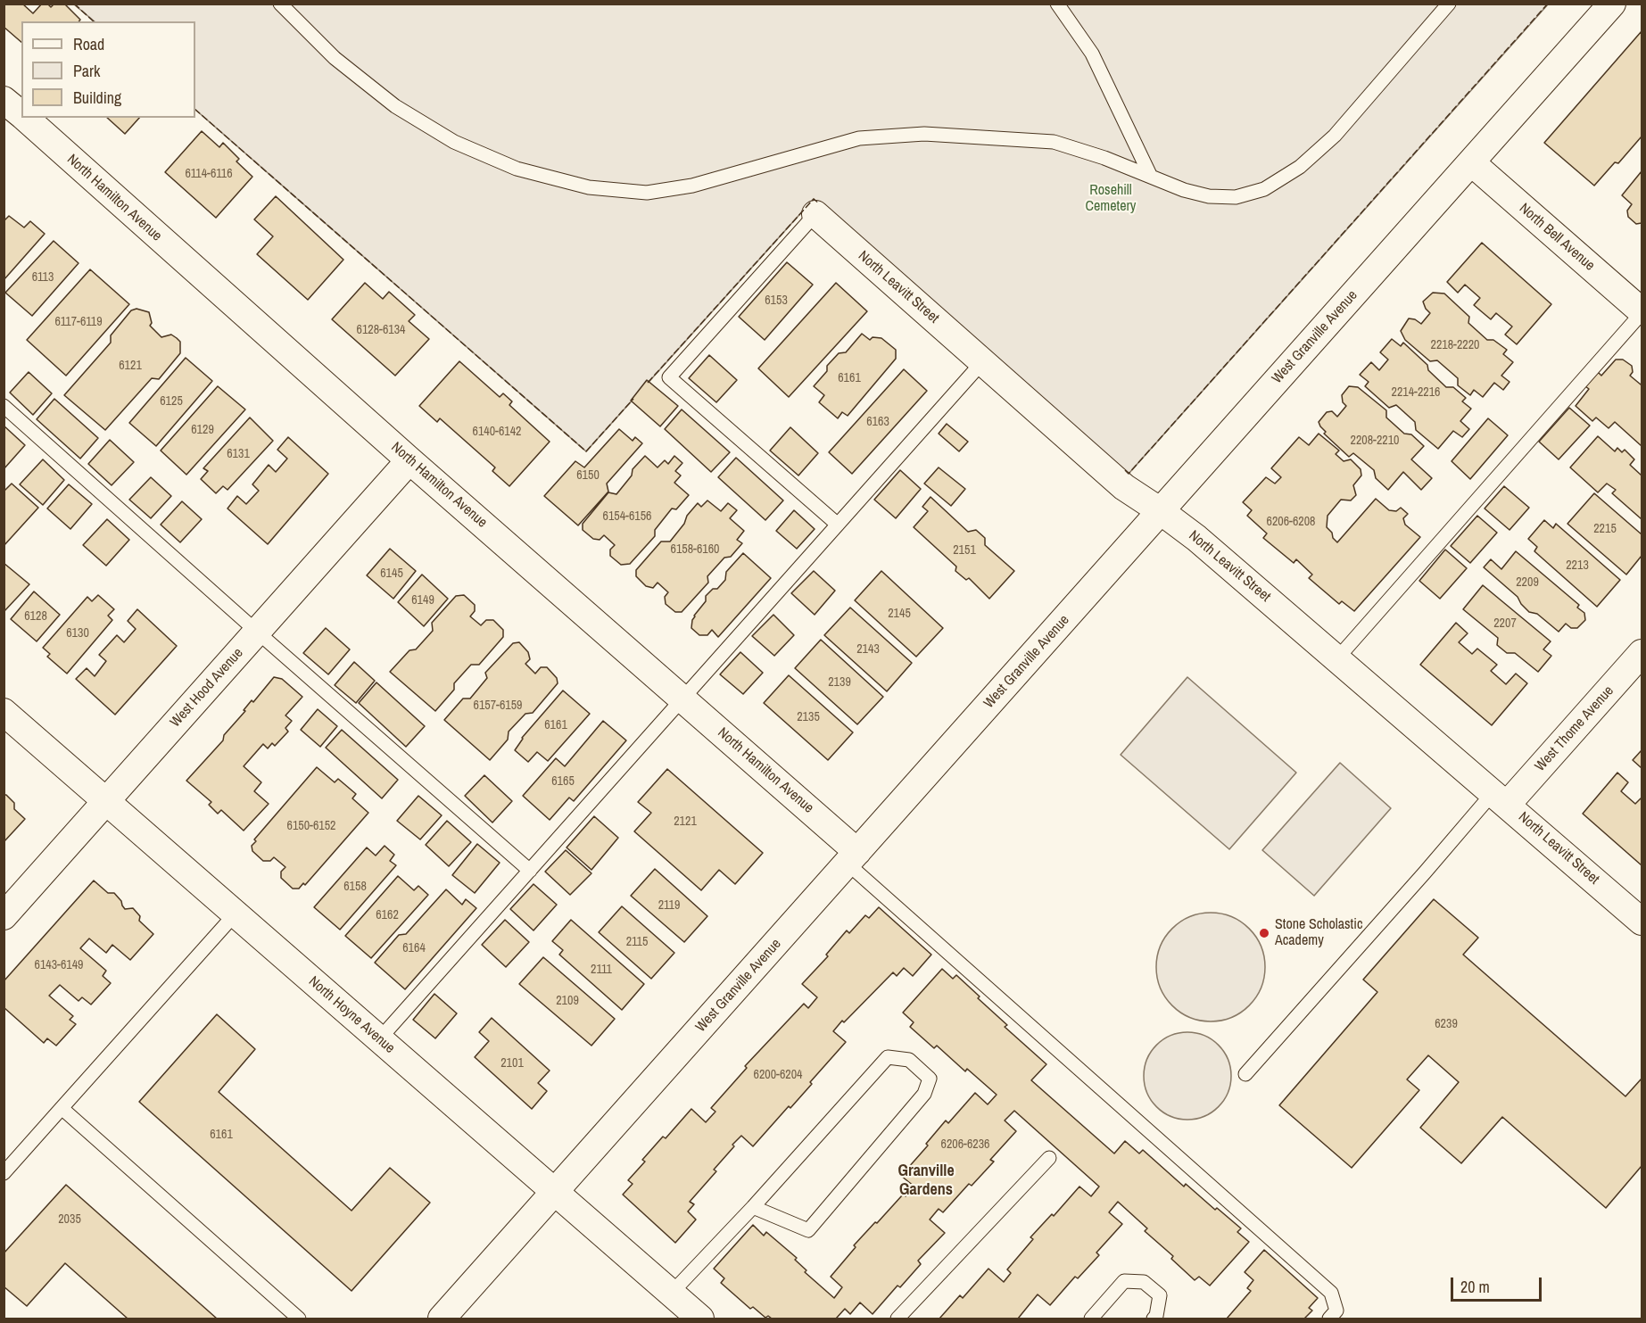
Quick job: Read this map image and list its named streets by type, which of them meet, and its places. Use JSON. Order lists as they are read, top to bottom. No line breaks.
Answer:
{"streets":{"street":["North Hamilton Avenue","North Bell Avenue","North Leavitt Street","West Granville Avenue","West Hood Avenue","West Thome Avenue","North Hoyne Avenue"]},"crossings":[["North Hamilton Avenue","West Granville Avenue"],["North Hamilton Avenue","West Hood Avenue"],["North Bell Avenue","West Granville Avenue"],["North Leavitt Street","West Granville Avenue"],["North Leavitt Street","West Thome Avenue"],["West Granville Avenue","North Hoyne Avenue"],["West Hood Avenue","North Hoyne Avenue"]],"districts":["Granville Gardens"],"parks":["Rosehill Cemetery"],"places":["Stone Scholastic Academy"],"house_numbers":["6114-6116","6113","6153","6117-6119","6128-6134","2218-2220","6121","6161","2214-2216","6125","6163","6129","6140-6142","2208-2210","6131","6150","6154-6156","6206-6208","2215","6158-6160","2151","2213","6145","2209","6149","2145","6128","2207","6130","2143","2139","6157-6159","2135","6161","6165","2121","6150-6152","6158","2119","6162","2115","6164","6143-6149","2111","2109","6239","2101","6200-6204","6161","6206-6236","2035"],"legend":["Road","Park","Building"],"scale_bar":"20 m"}
